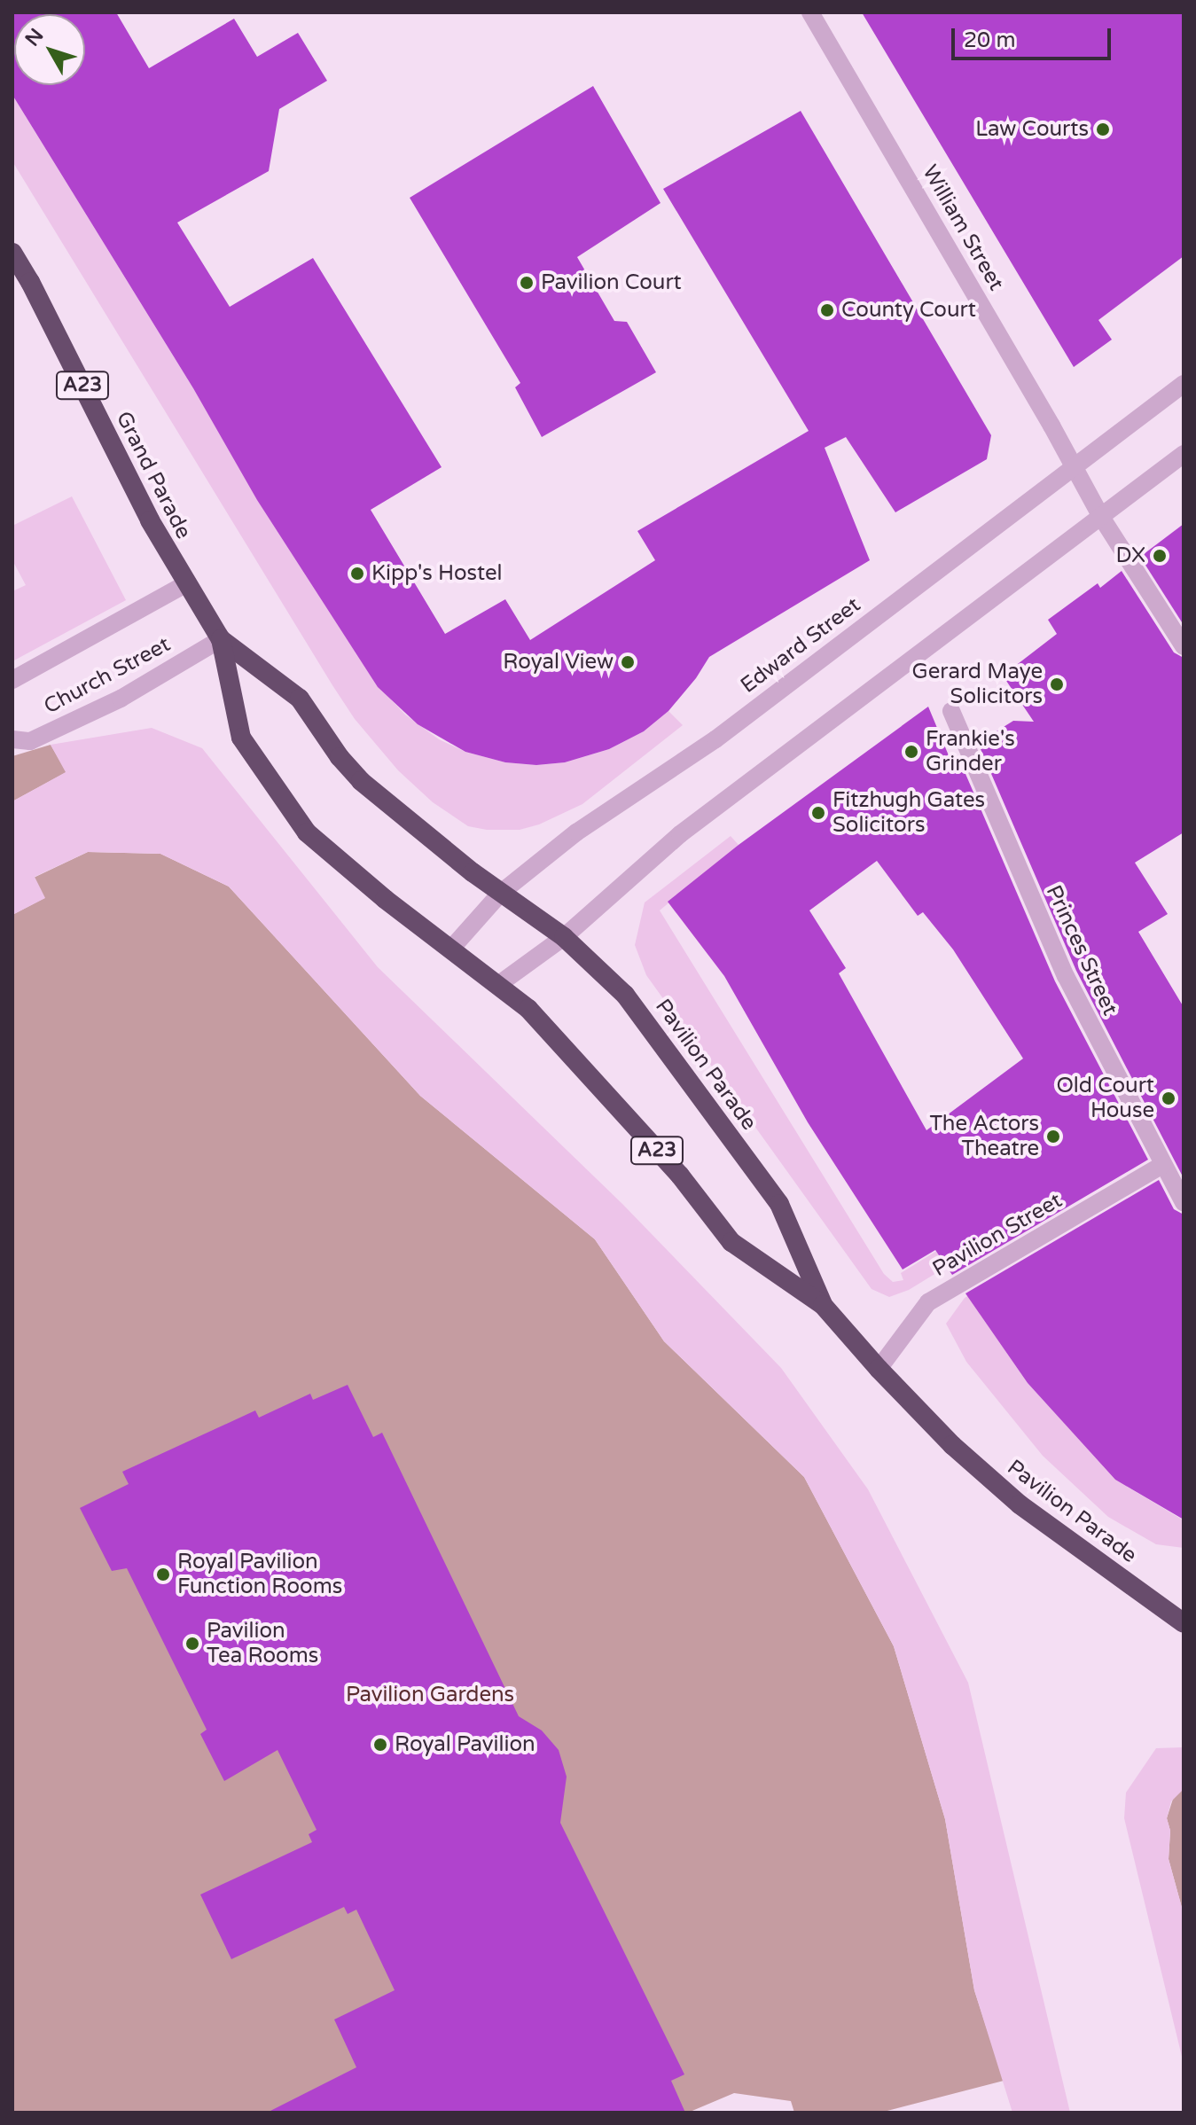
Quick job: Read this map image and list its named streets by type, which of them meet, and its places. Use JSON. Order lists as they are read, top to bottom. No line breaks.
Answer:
{"streets":{"highway":["A23","Grand Parade","Pavilion Parade"],"street":["William Street","Edward Street","Church Street","Princes Street","Pavilion Street"]},"crossings":[["William Street","Edward Street"],["A23","Grand Parade"],["A23","Edward Street"],["A23","Pavilion Parade"],["Grand Parade","Edward Street"],["Grand Parade","Church Street"],["Grand Parade","Pavilion Parade"],["Edward Street","Pavilion Parade"],["Princes Street","Pavilion Street"],["Pavilion Parade","Pavilion Street"]],"parks":["Pavilion Gardens"],"places":["Law Courts","Pavilion Court","County Court","DX","Kipp's Hostel","Royal View","Gerard Maye Solicitors","Frankie's Grinder","Fitzhugh Gates Solicitors","Old Court House","The Actors Theatre","Royal Pavilion Function Rooms","Pavilion Tea Rooms","Royal Pavilion"],"scale_bar":"20 m","north":"top left"}
